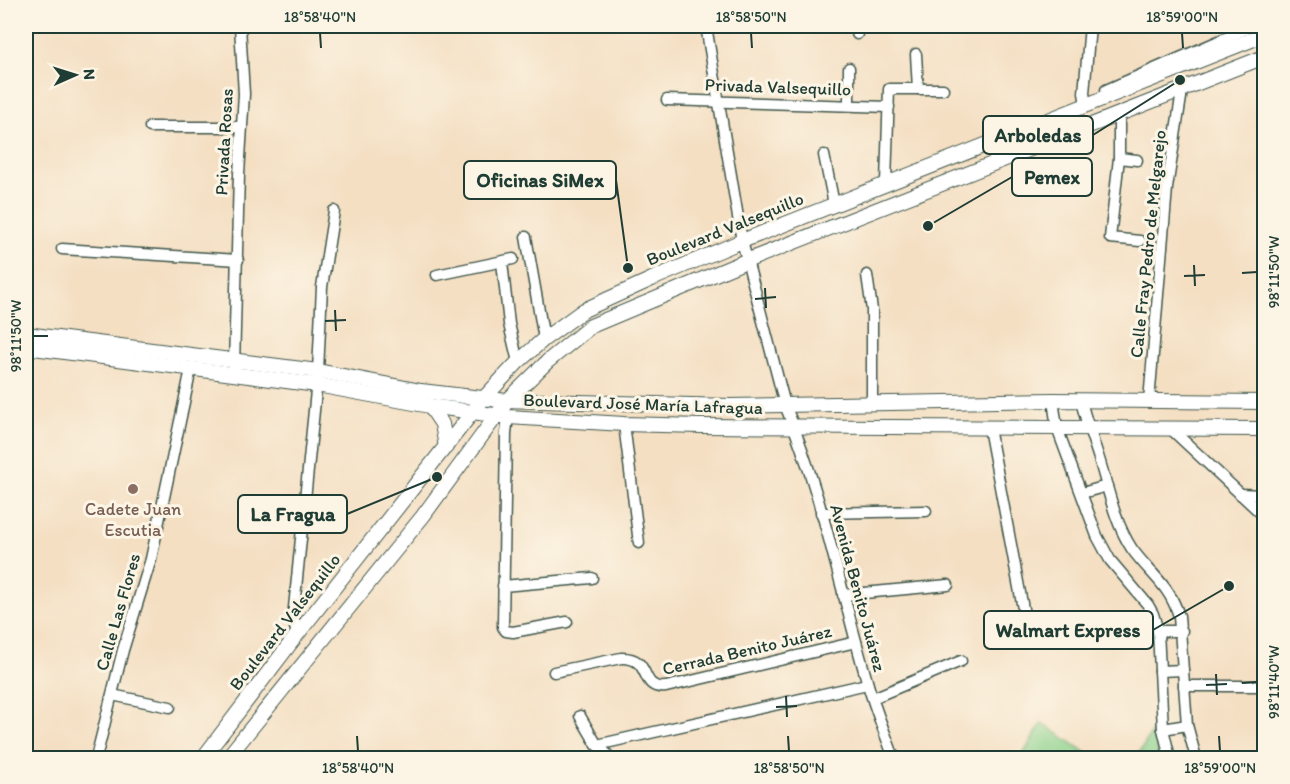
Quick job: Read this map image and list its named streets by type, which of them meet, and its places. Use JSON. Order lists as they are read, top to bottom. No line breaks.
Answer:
{"streets":{"main road":["Boulevard Valsequillo","Boulevard José María Lafragua"],"street":["Privada Valsequillo","Privada Rosas","Calle Fray Pedro de Melgarejo","Avenida Benito Juárez","Calle Las Flores","Cerrada Benito Juárez"]},"crossings":[["Privada Valsequillo","Avenida Benito Juárez"],["Privada Rosas","Boulevard José María Lafragua"],["Boulevard Valsequillo","Calle Fray Pedro de Melgarejo"],["Boulevard Valsequillo","Boulevard José María Lafragua"],["Boulevard Valsequillo","Avenida Benito Juárez"],["Calle Fray Pedro de Melgarejo","Boulevard José María Lafragua"],["Boulevard José María Lafragua","Avenida Benito Juárez"],["Boulevard José María Lafragua","Calle Las Flores"],["Avenida Benito Juárez","Cerrada Benito Juárez"]],"places":["Arboledas","Pemex","Oficinas SiMex","La Fragua","Cadete Juan Escutia","Walmart Express"],"north":"right","coordinates":["18°58'40\"N","18°58'50\"N","18°59'00\"N","98°11'50\"W","98°11'40\"W"]}
